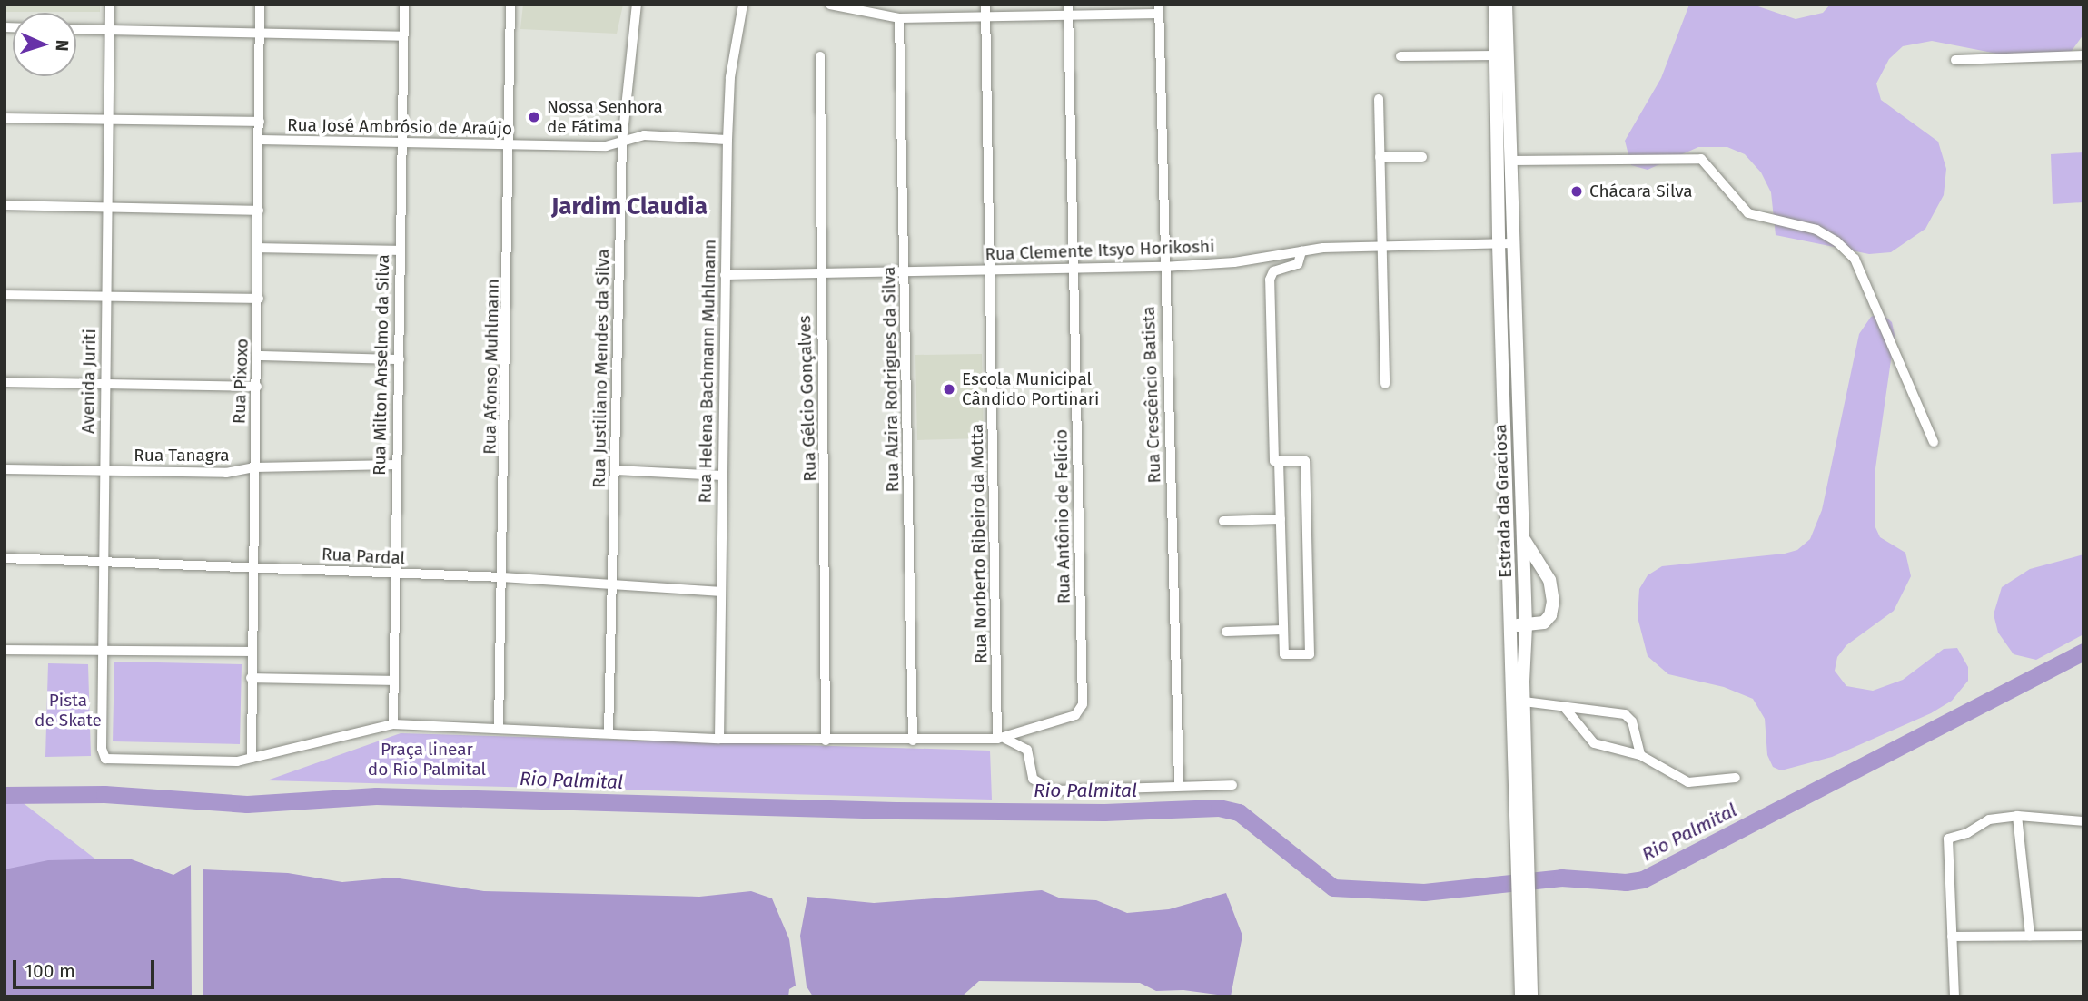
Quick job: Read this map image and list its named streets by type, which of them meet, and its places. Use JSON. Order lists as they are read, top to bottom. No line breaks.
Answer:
{"streets":{"main road":["Estrada da Graciosa"],"street":["Rua José Ambrósio de Araújo","Rua Clemente Itsyo Horikoshi","Rua Milton Anselmo da Silva","Rua Afonso Muhlmann","Rua Justiliano Mendes da Silva","Rua Helena Bachmann Muhlmann","Rua Alzira Rodrigues da Silva","Avenida Juriti","Rua Pixoxo","Rua Crescêncio Batista","Rua Gélcio Gonçalves","Rua Tanagra","Rua Antônio de Felício","Rua Norberto Ribeiro da Motta","Rua Pardal"]},"crossings":[["Rua José Ambrósio de Araújo","Rua Milton Anselmo da Silva"],["Rua José Ambrósio de Araújo","Rua Afonso Muhlmann"],["Rua José Ambrósio de Araújo","Rua Justiliano Mendes da Silva"],["Rua José Ambrósio de Araújo","Rua Helena Bachmann Muhlmann"],["Rua José Ambrósio de Araújo","Rua Pixoxo"],["Rua Clemente Itsyo Horikoshi","Rua Helena Bachmann Muhlmann"],["Rua Clemente Itsyo Horikoshi","Rua Alzira Rodrigues da Silva"],["Rua Clemente Itsyo Horikoshi","Rua Crescêncio Batista"],["Rua Clemente Itsyo Horikoshi","Rua Gélcio Gonçalves"],["Rua Clemente Itsyo Horikoshi","Estrada da Graciosa"],["Rua Clemente Itsyo Horikoshi","Rua Antônio de Felício"],["Rua Clemente Itsyo Horikoshi","Rua Norberto Ribeiro da Motta"],["Rua Milton Anselmo da Silva","Rua Tanagra"],["Rua Milton Anselmo da Silva","Rua Pardal"],["Rua Afonso Muhlmann","Rua Pardal"],["Rua Justiliano Mendes da Silva","Rua Pardal"],["Rua Helena Bachmann Muhlmann","Rua Pardal"],["Avenida Juriti","Rua Pixoxo"],["Avenida Juriti","Rua Tanagra"],["Avenida Juriti","Rua Pardal"],["Rua Pixoxo","Rua Tanagra"],["Rua Pixoxo","Rua Pardal"],["Rua Antônio de Felício","Rua Norberto Ribeiro da Motta"]],"districts":["Jardim Claudia"],"water":["Rio Palmital"],"parks":["Pista de Skate","Praça linear do Rio Palmital"],"places":["Nossa Senhora de Fátima","Chácara Silva","Escola Municipal Cândido Portinari"],"scale_bar":"100 m","north":"right"}
